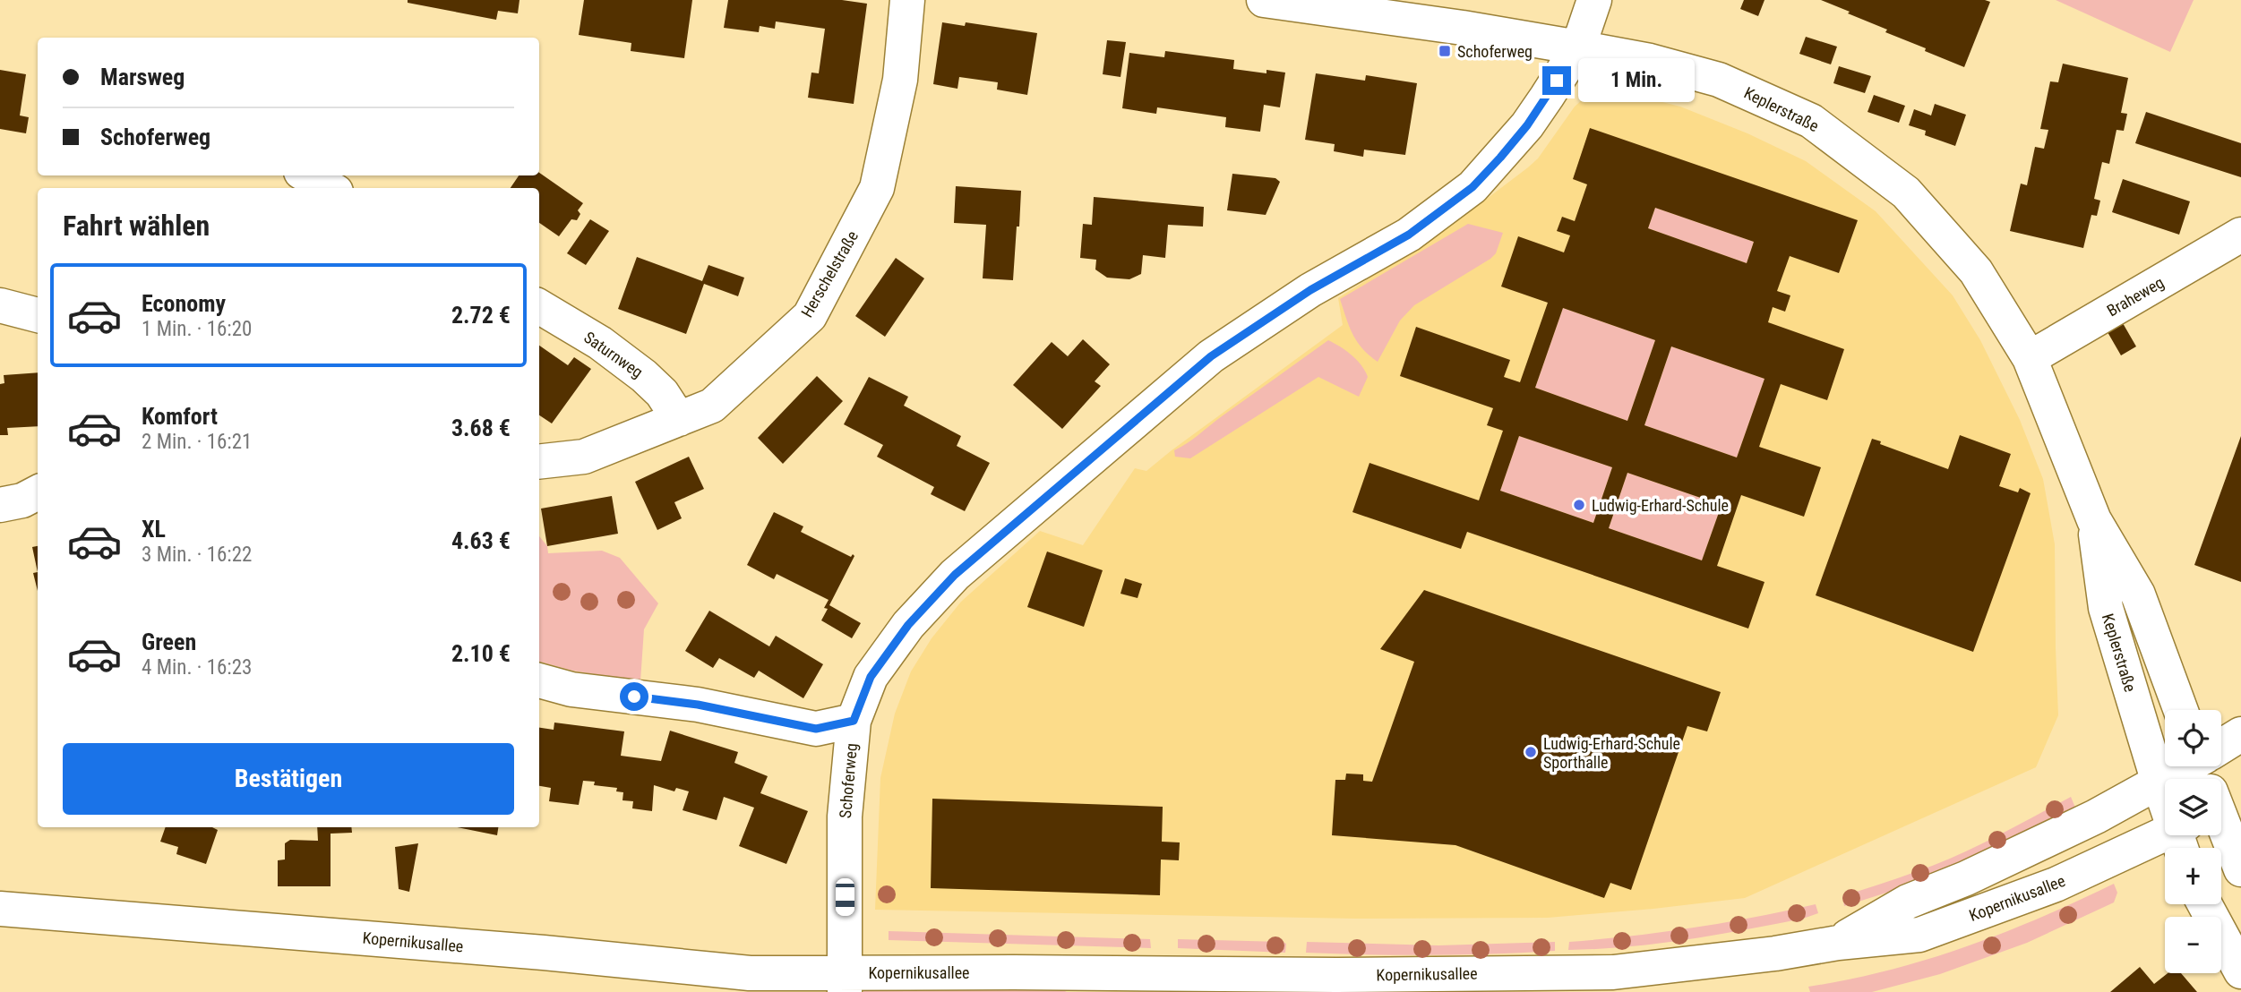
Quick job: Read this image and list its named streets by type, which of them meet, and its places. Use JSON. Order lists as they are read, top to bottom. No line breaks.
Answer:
{"streets":{"street":["Keplerstraße","Herschelstraße","Braheweg","Saturnweg","Schoferweg","Kopernikusallee"]},"crossings":[["Keplerstraße","Braheweg"],["Keplerstraße","Schoferweg"],["Keplerstraße","Kopernikusallee"],["Herschelstraße","Saturnweg"],["Schoferweg","Kopernikusallee"]],"places":{"transit":["Schoferweg"],"other":["Ludwig-Erhard-Schule","Ludwig-Erhard-Schule Sporthalle"]},"page":{"banner":["Marsweg","Schoferweg"],"bubble":"1 Min.","heading":"Fahrt wählen","list":[{"name":"Economy","note":"1 Min. · 16:20","value":"2.72 €"},{"name":"Komfort","note":"2 Min. · 16:21","value":"3.68 €"},{"name":"XL","note":"3 Min. · 16:22","value":"4.63 €"},{"name":"Green","note":"4 Min. · 16:23","value":"2.10 €"}],"map_buttons":["+","−"],"buttons":"Bestätigen"}}
